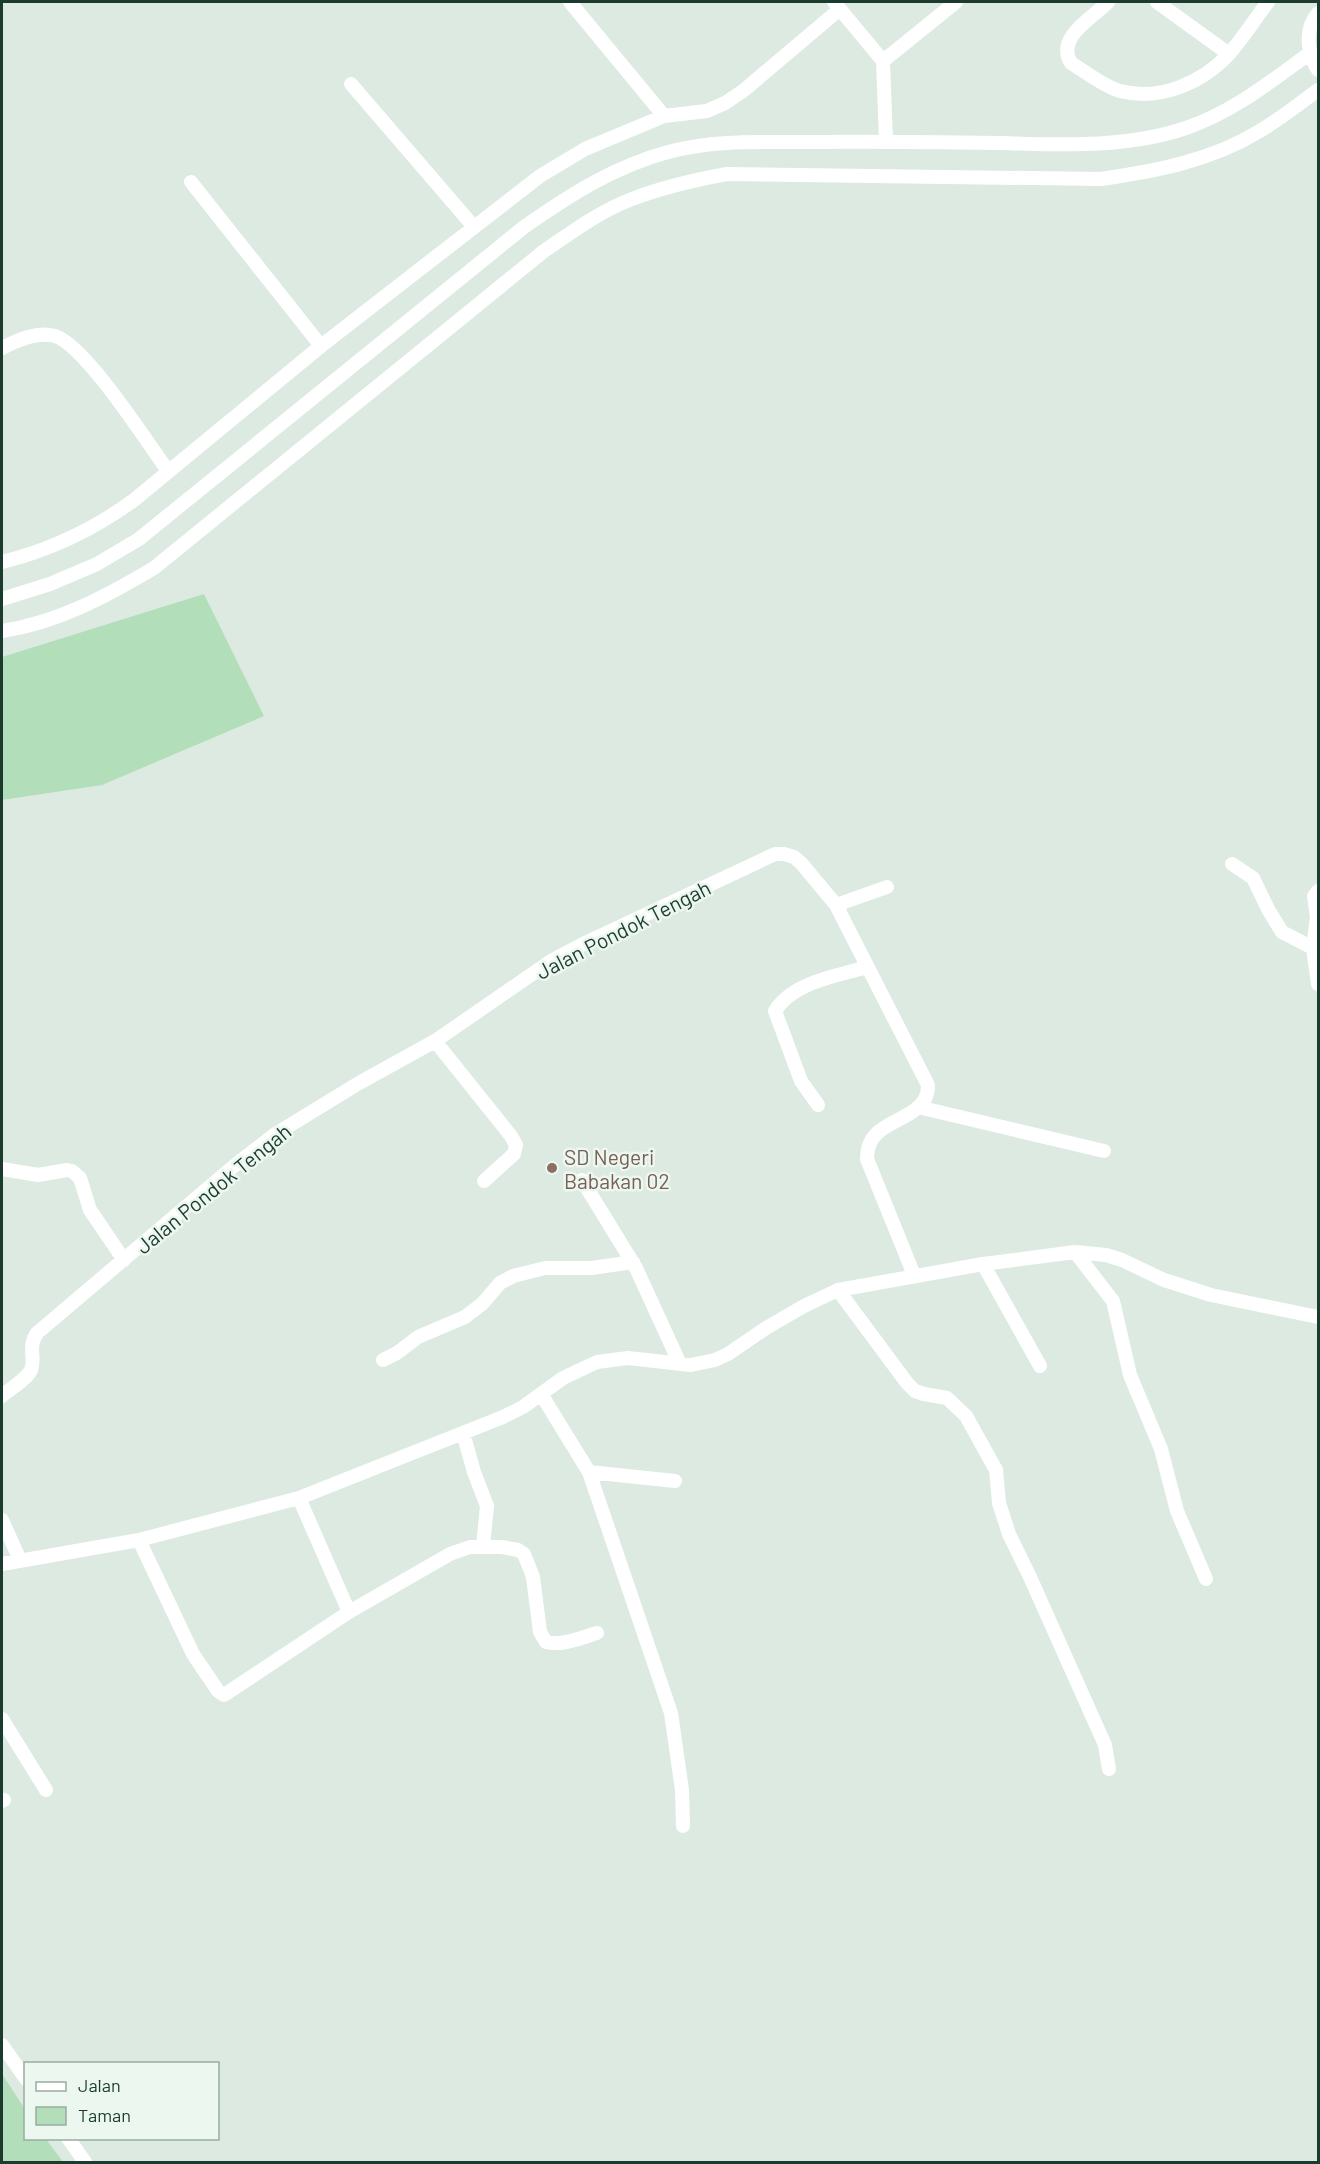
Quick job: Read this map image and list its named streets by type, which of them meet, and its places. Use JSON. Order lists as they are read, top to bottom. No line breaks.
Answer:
{"streets":{"street":["Jalan Pondok Tengah"]},"places":["SD Negeri Babakan 02"],"legend":["Jalan","Taman"]}
